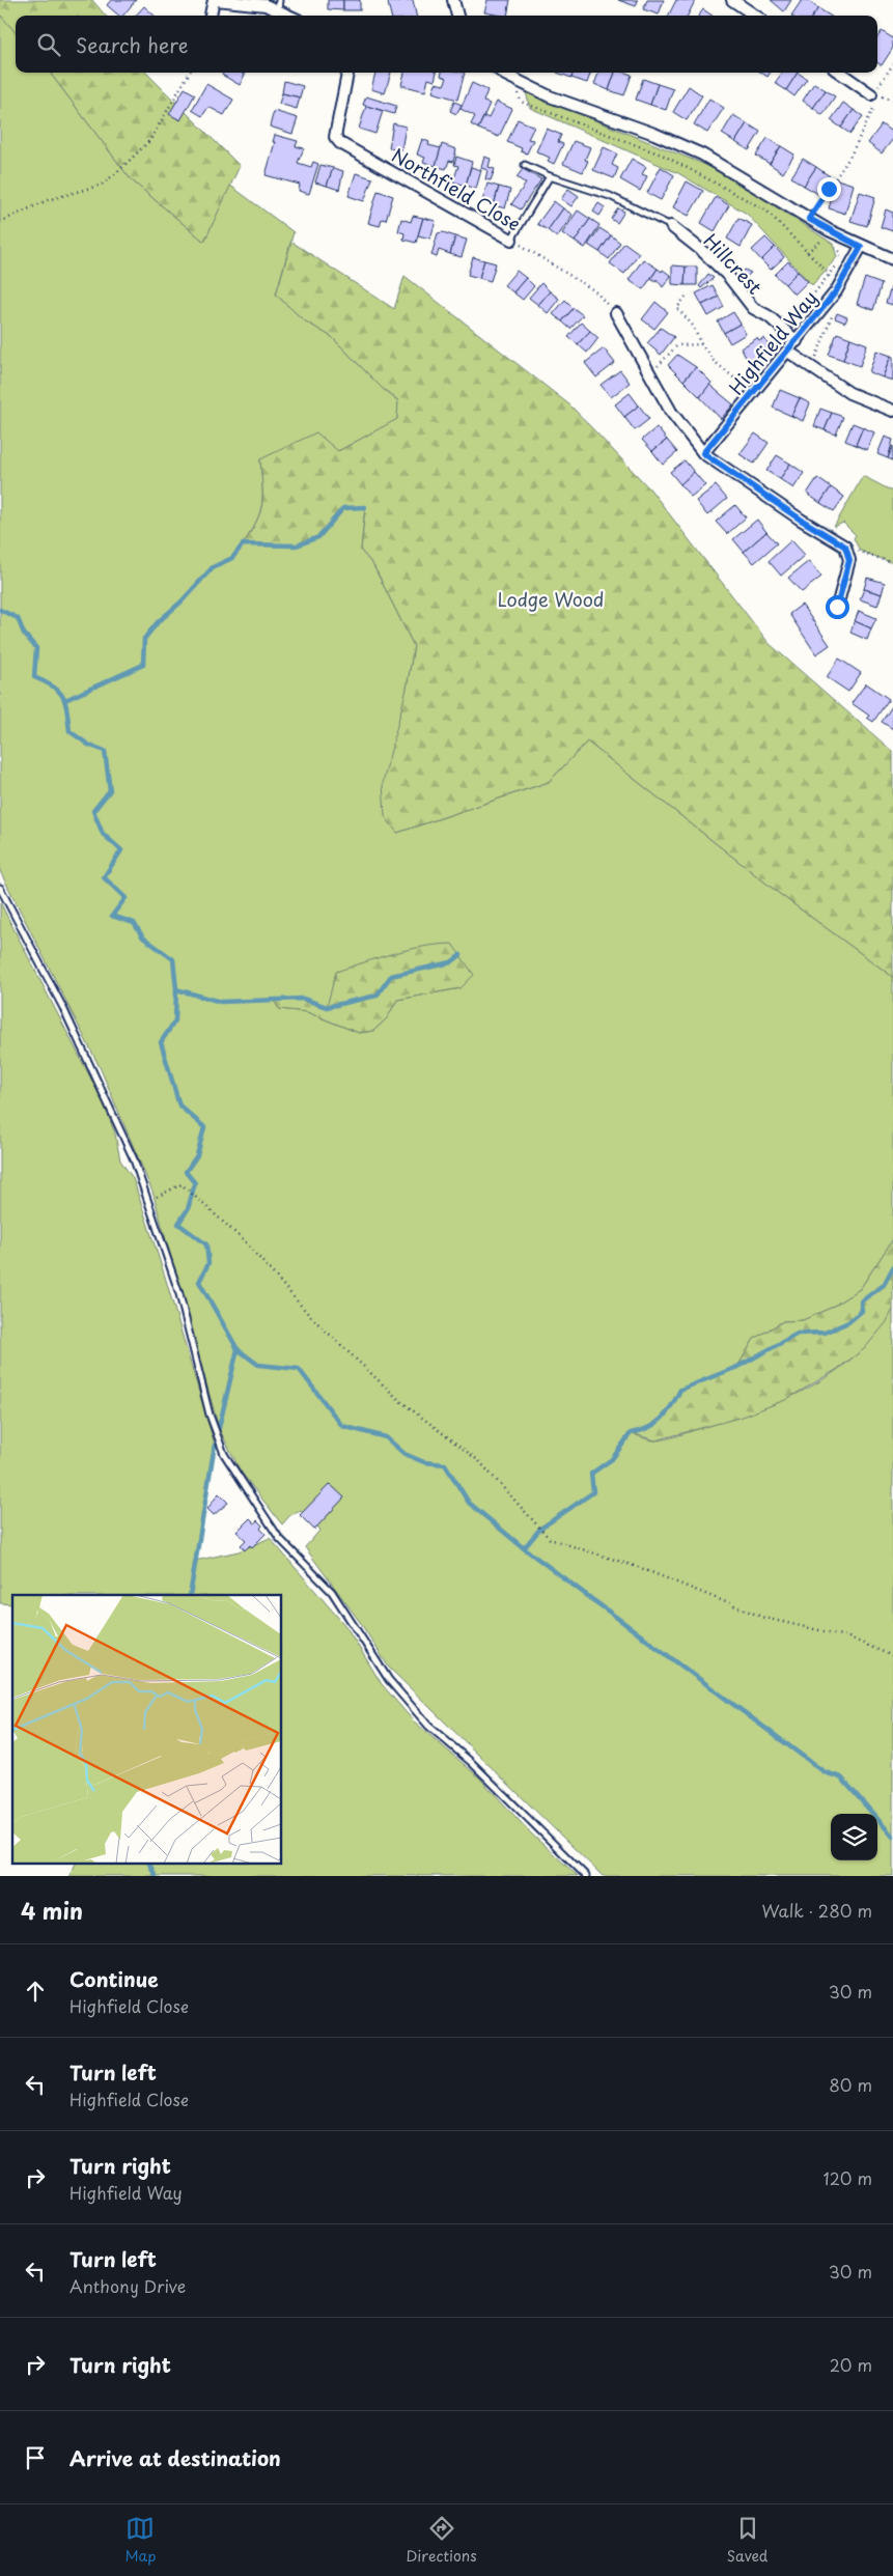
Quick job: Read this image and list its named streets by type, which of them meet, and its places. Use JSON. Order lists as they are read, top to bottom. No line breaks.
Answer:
{"streets":{"street":["Northfield Close","Hillcrest","Highfield Way"]},"crossings":[["Hillcrest","Highfield Way"]],"parks":["Lodge Wood"],"page":{"search":"Search here","heading":["4 min","Walk · 280 m"],"list":[["Continue","Highfield Close","30 m"],["Turn left","Highfield Close","80 m"],["Turn right","Highfield Way","120 m"],["Turn left","Anthony Drive","30 m"],["Turn right","20 m"],"Arrive at destination"],"nav":["Map","Directions","Saved"]}}
